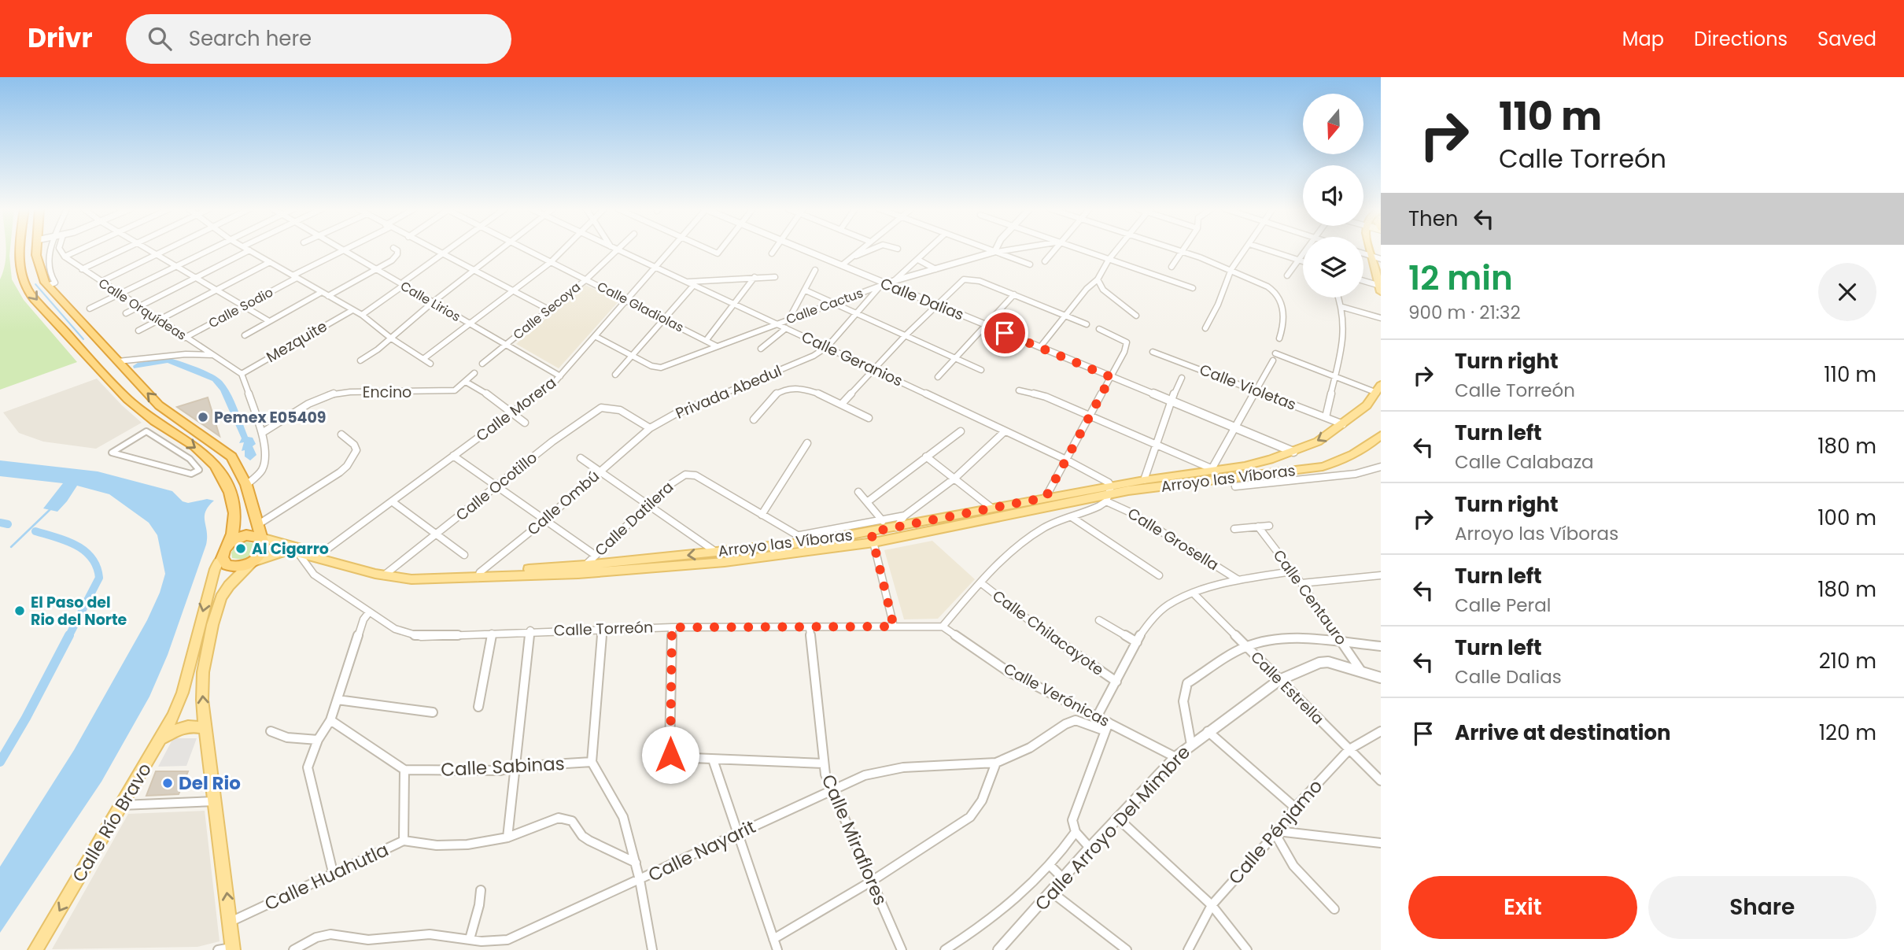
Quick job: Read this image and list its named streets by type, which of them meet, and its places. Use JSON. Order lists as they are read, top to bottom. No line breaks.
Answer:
{"streets":{"main road":["Arroyo las Víboras","Calle Río Bravo"],"street":["Calle Dalias","Calle Lirios","Calle Cactus","Calle Gladiolas","Calle Sodio","Calle Orquídeas","Calle Secoya","Mezquite","Calle Geranios","Calle Violetas","Encino","Privada Abedul","Calle Morera","Calle Ocotillo","Calle Ombú","Calle Datilera","Calle Grosella","Calle Centauro","Calle Torreón","Calle Chilacayote","Calle Estrella","Calle Verónicas","Calle Sabinas","Calle Arroyo Del Mimbre","Calle Pénjamo","Calle Miraflores","Calle Nayarit","Calle Huahutla"]},"crossings":[["Calle Dalias","Calle Cactus"],["Calle Dalias","Arroyo las Víboras"],["Calle Lirios","Calle Sodio"],["Calle Lirios","Calle Secoya"],["Calle Lirios","Calle Morera"],["Calle Cactus","Calle Gladiolas"],["Calle Cactus","Calle Geranios"],["Calle Gladiolas","Calle Secoya"],["Calle Gladiolas","Calle Morera"],["Calle Sodio","Calle Orquídeas"],["Calle Orquídeas","Mezquite"],["Calle Secoya","Calle Geranios"],["Calle Geranios","Privada Abedul"],["Calle Geranios","Calle Morera"],["Calle Geranios","Arroyo las Víboras"],["Calle Geranios","Calle Grosella"],["Calle Violetas","Arroyo las Víboras"],["Privada Abedul","Calle Ocotillo"],["Privada Abedul","Calle Ombú"],["Calle Morera","Arroyo las Víboras"],["Arroyo las Víboras","Calle Ocotillo"],["Arroyo las Víboras","Calle Ombú"],["Arroyo las Víboras","Calle Datilera"],["Arroyo las Víboras","Calle Grosella"],["Arroyo las Víboras","Calle Torreón"],["Arroyo las Víboras","Calle Río Bravo"],["Calle Ocotillo","Calle Ombú"],["Calle Centauro","Calle Arroyo Del Mimbre"],["Calle Torreón","Calle Verónicas"],["Calle Torreón","Calle Miraflores"],["Calle Estrella","Calle Arroyo Del Mimbre"],["Calle Estrella","Calle Pénjamo"],["Calle Verónicas","Calle Arroyo Del Mimbre"],["Calle Verónicas","Calle Nayarit"],["Calle Miraflores","Calle Nayarit"]],"places":["Pemex E05409","Al Cigarro","El Paso del Rio del Norte","Del Rio"],"north":"bottom","page":{"header":"Drivr","search":"Search here","nav":["Map","Directions","Saved"],"turn":["110 m","Calle Torreón"],"then":"Then","heading":["12 min","900 m · 21:32"],"list":[{"name":"Turn right","note":"Calle Torreón","value":"110 m"},{"name":"Turn left","note":"Calle Calabaza","value":"180 m"},{"name":"Turn right","note":"Arroyo las Víboras","value":"100 m"},{"name":"Turn left","note":"Calle Peral","value":"180 m"},{"name":"Turn left","note":"Calle Dalias","value":"210 m"},{"name":"Arrive at destination","value":"120 m"}],"buttons":["Exit","Share"]}}
